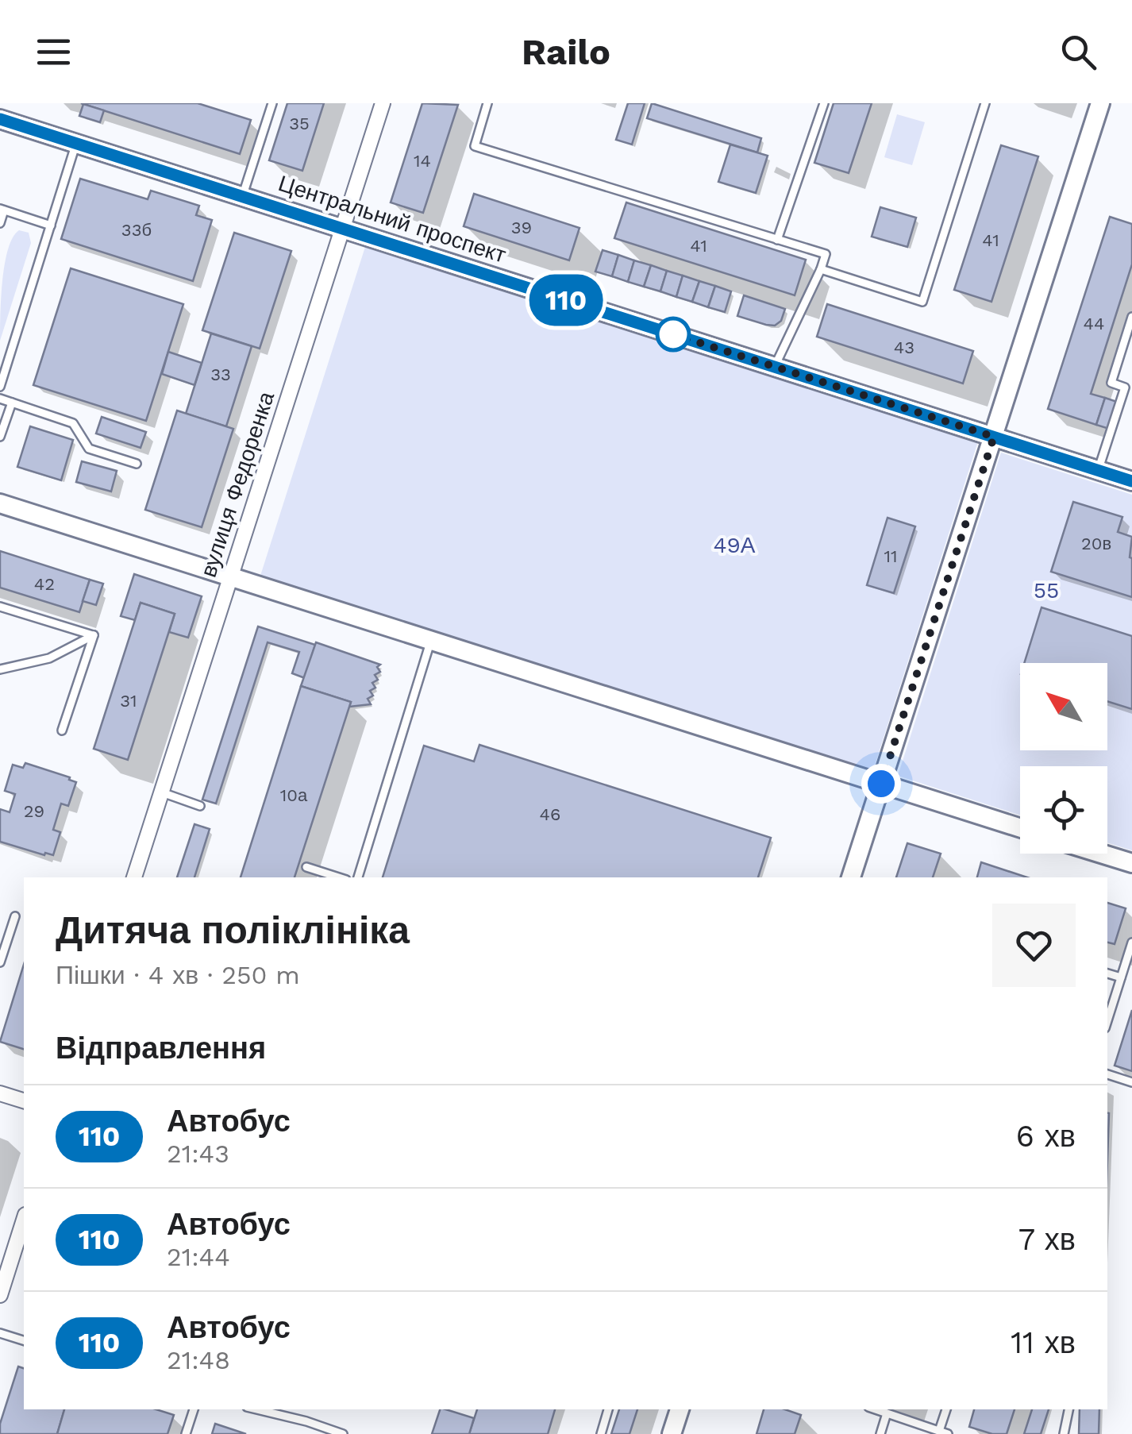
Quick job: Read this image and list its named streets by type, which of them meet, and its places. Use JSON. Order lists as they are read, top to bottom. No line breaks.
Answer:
{"streets":{"street":["Центральний проспект","вулиця Федоренка"]},"crossings":[["Центральний проспект","вулиця Федоренка"]],"parks":["49А","55"],"lines":["bus line 110"],"house_numbers":["35","14","39","33б","41","41","44","43","33","20в","11","42","31","10а","29","46"],"north":"top left","page":{"header":"Railo","on_map":"110","heading":[["Дитяча поліклініка","Пішки · 4 хв · 250 m"],"Відправлення"],"list":[{"mark":"110","name":"Автобус","note":"21:43","value":"6 хв"},{"mark":"110","name":"Автобус","note":"21:44","value":"7 хв"},{"mark":"110","name":"Автобус","note":"21:48","value":"11 хв"}]}}
